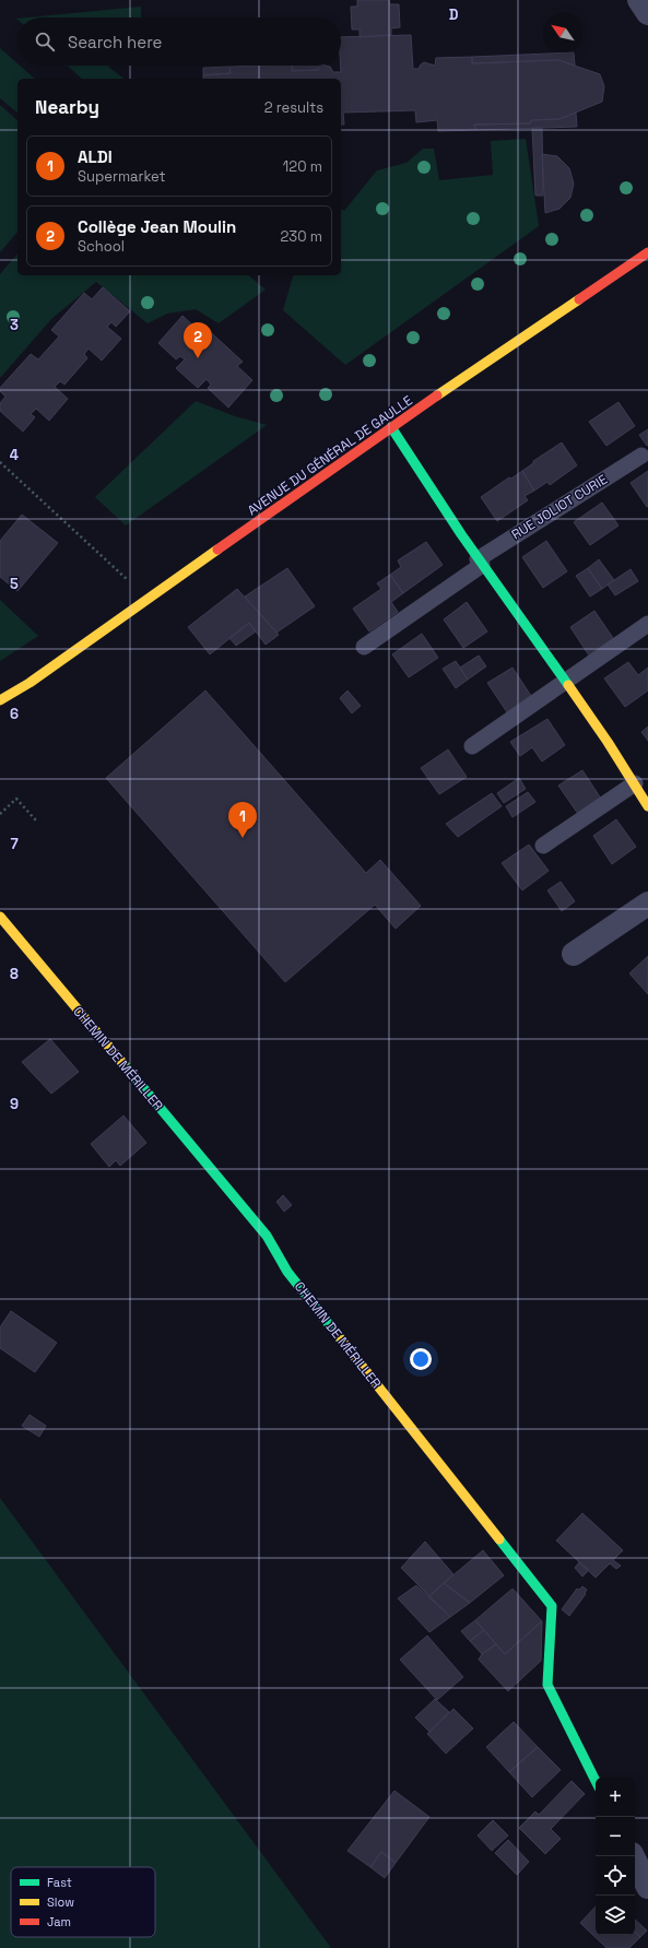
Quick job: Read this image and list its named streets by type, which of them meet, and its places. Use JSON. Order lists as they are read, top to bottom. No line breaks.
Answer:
{"streets":{"street":["AVENUE DU GÉNÉRAL DE GAULLE","CHEMIN DE MÉRILLER"],"lane":["RUE JOLIOT CURIE"]},"legend":["Fast","Slow","Jam"],"north":"top left","page":{"search":"Search here","heading":["Nearby","2 results"],"list":[{"mark":"1","name":"ALDI","note":"Supermarket","value":"120 m"},{"mark":"2","name":"Collège Jean Moulin","note":"School","value":"230 m"}],"pins":["2","1"],"map_buttons":["+","−"]},"grid":{"columns":["D"],"rows":["3","4","5","6","7","8","9"]}}
